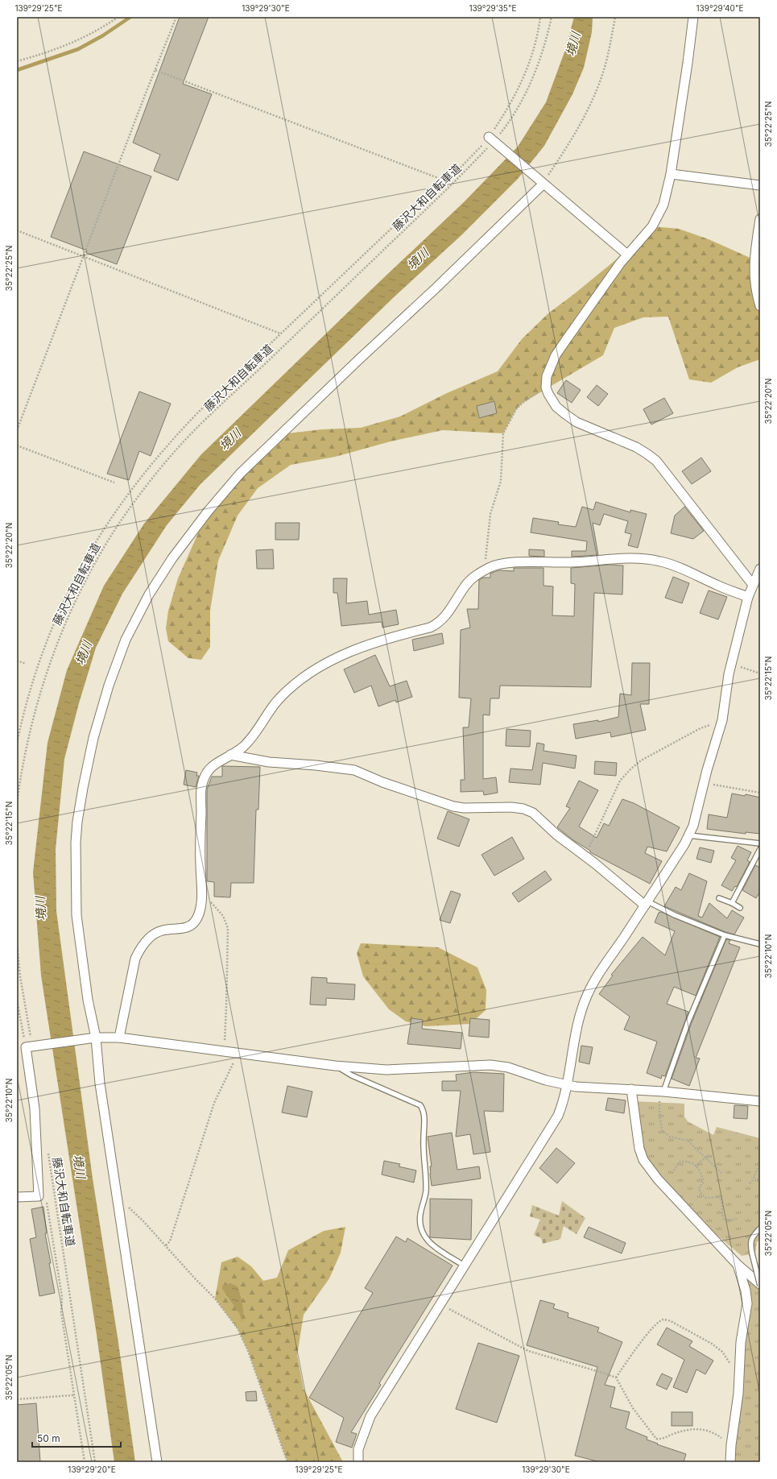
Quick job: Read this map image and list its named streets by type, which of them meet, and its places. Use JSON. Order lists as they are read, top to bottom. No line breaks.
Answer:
{"streets":{"path":["藤沢大和自転車道"]},"water":["境川"],"scale_bar":"50 m","coordinates":["139°29'25\"E","139°29'30\"E","139°29'35\"E","139°29'40\"E","35°22'25\"N","35°22'20\"N","35°22'15\"N","35°22'10\"N","35°22'05\"N","139°29'20\"E"]}
